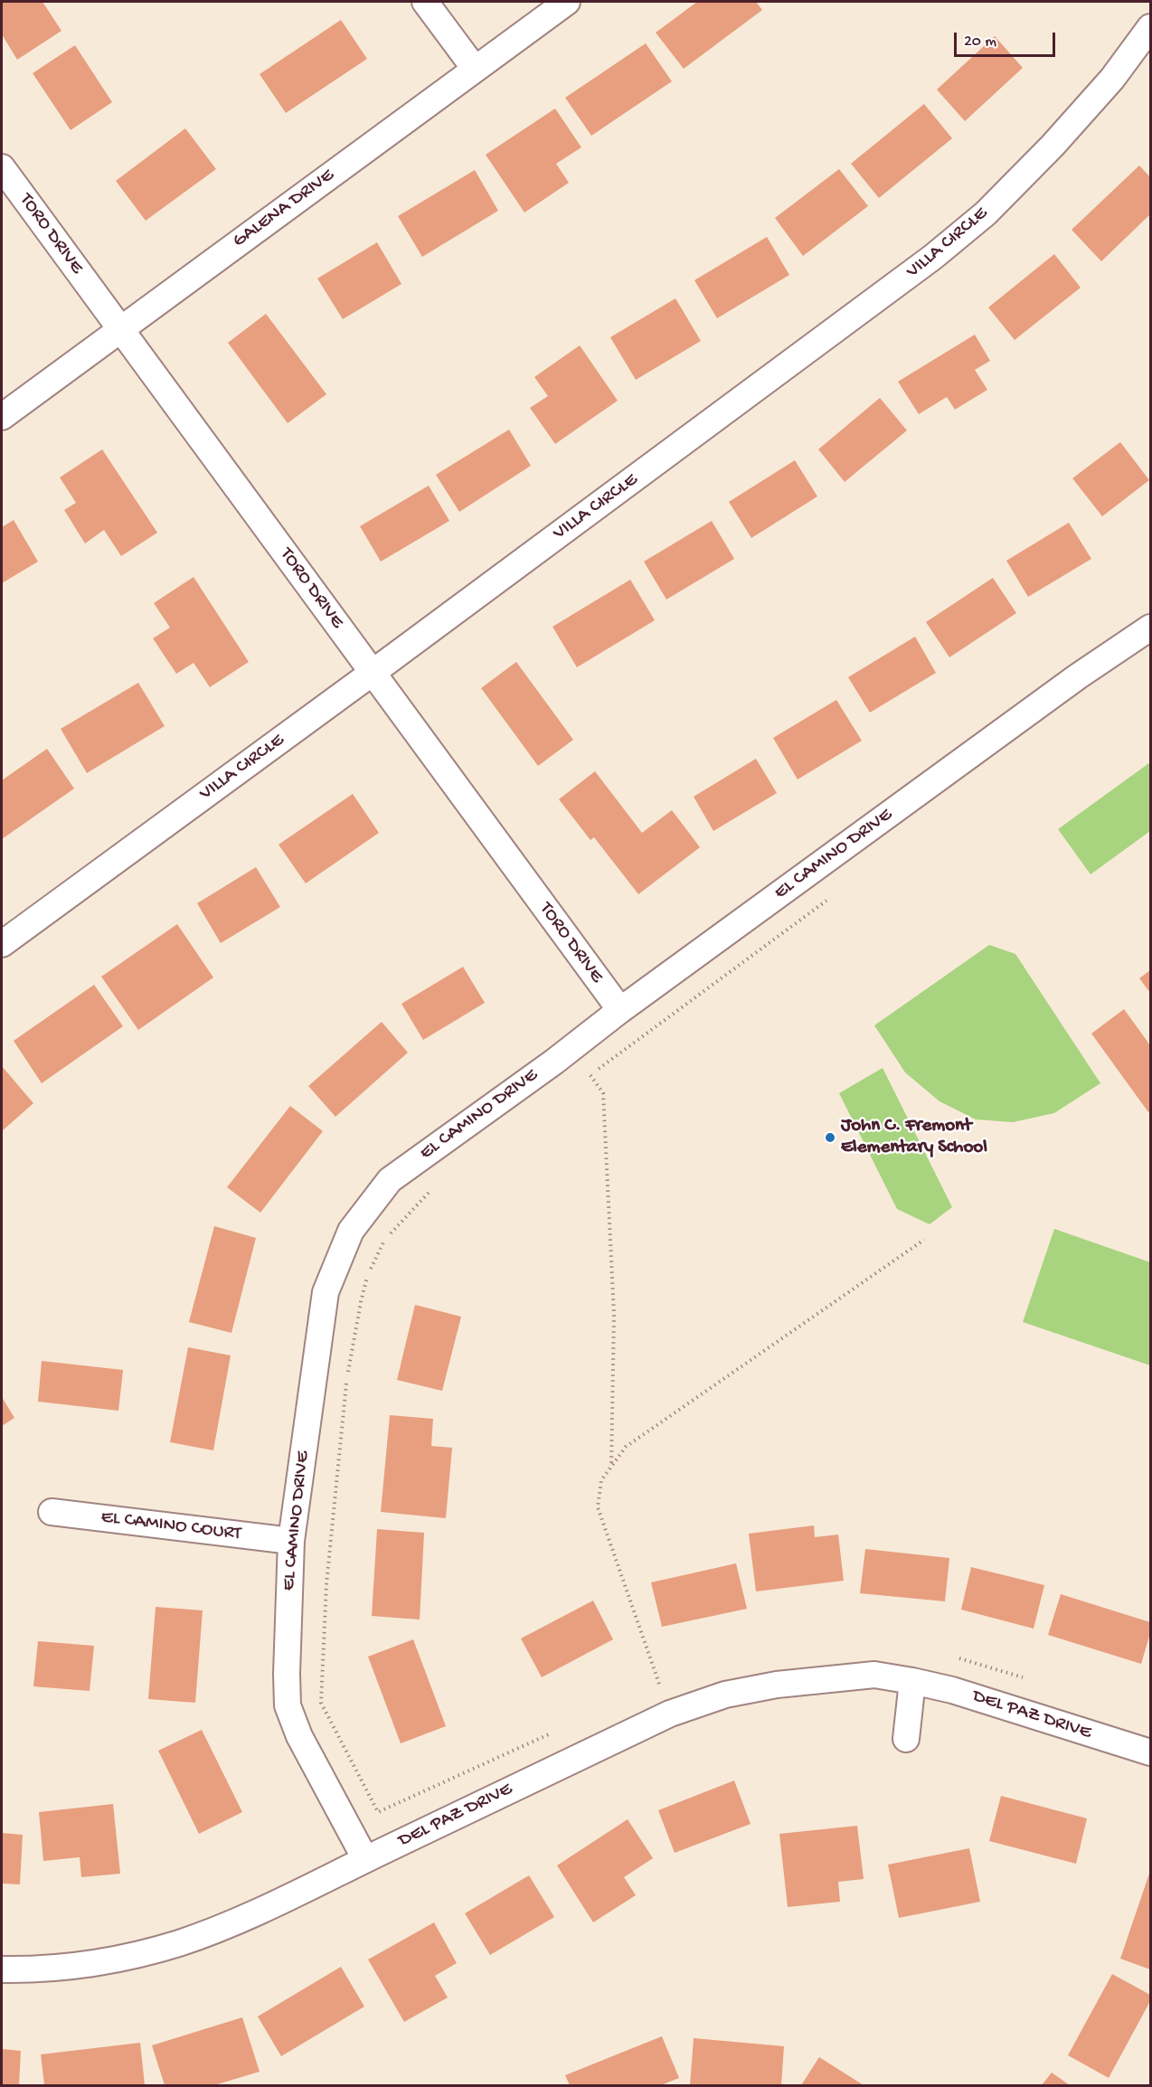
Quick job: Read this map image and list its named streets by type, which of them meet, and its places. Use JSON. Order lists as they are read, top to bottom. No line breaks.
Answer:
{"streets":{"street":["GALENA DRIVE","TORO DRIVE","VILLA CIRCLE","EL CAMINO DRIVE","EL CAMINO COURT","DEL PAZ DRIVE"]},"crossings":[["GALENA DRIVE","TORO DRIVE"],["TORO DRIVE","VILLA CIRCLE"],["TORO DRIVE","EL CAMINO DRIVE"],["EL CAMINO DRIVE","EL CAMINO COURT"],["EL CAMINO DRIVE","DEL PAZ DRIVE"]],"places":["John C. Fremont Elementary School"],"scale_bar":"20 m"}
